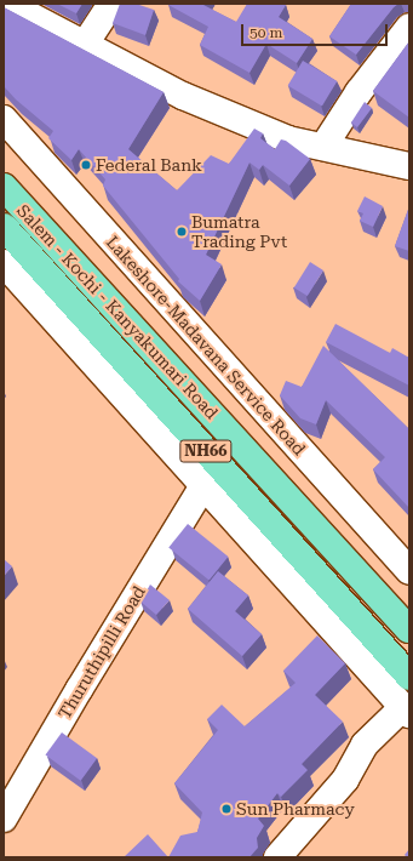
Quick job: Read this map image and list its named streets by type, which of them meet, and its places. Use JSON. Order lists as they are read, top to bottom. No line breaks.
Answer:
{"streets":{"highway":["Salem - Kochi - Kanyakumari Road","NH66"],"street":["Lakeshore-Madavana Service Road","Thuruthipilli Road"]},"places":["Federal Bank","Bumatra Trading Pvt","Sun Pharmacy"],"scale_bar":"50 m"}
